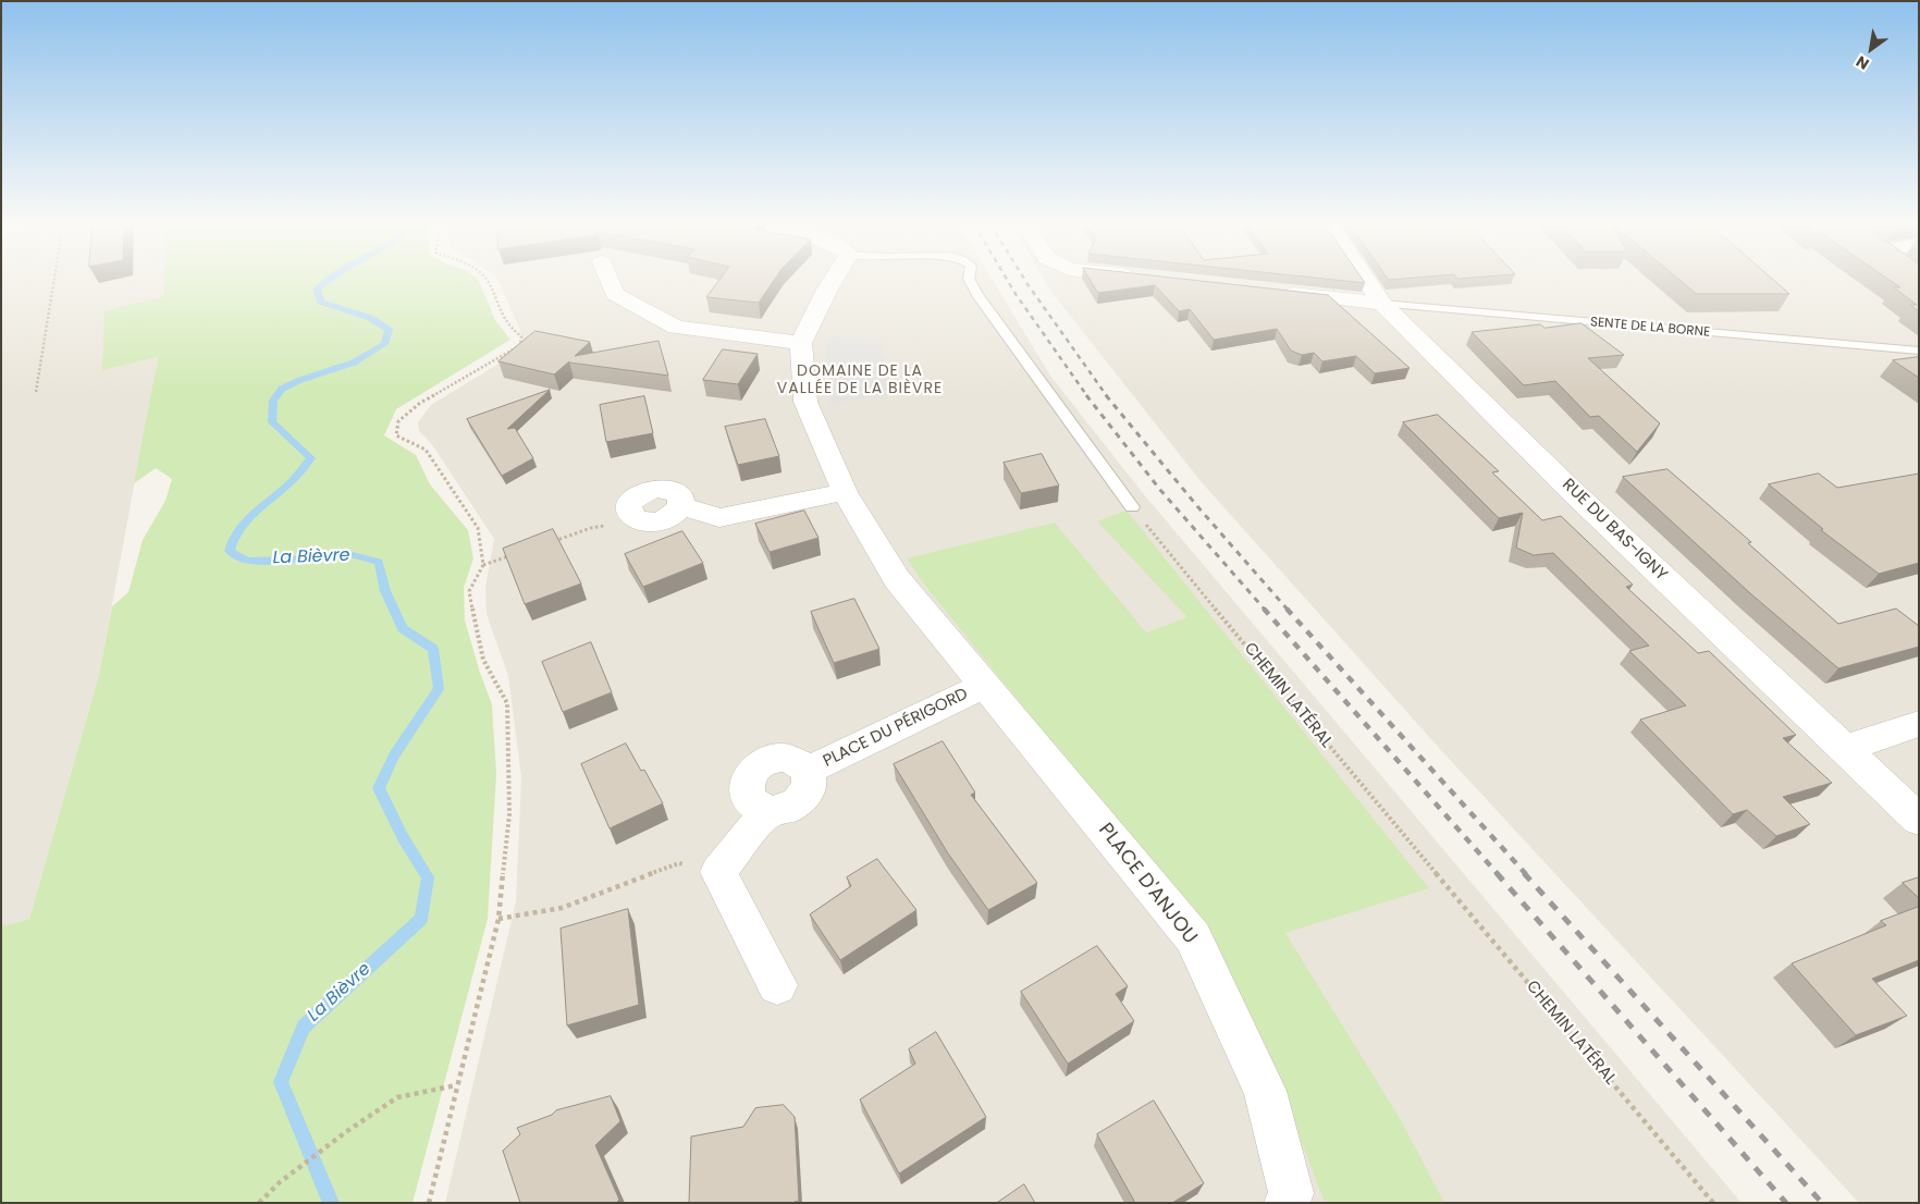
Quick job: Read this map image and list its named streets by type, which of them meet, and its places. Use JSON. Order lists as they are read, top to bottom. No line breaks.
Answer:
{"streets":{"street":["RUE DU BAS-IGNY","PLACE DU PÉRIGORD","PLACE D'ANJOU"],"lane":["SENTE DE LA BORNE"],"path":["CHEMIN LATÉRAL"]},"crossings":[["SENTE DE LA BORNE","RUE DU BAS-IGNY"],["PLACE DU PÉRIGORD","PLACE D'ANJOU"]],"districts":["DOMAINE DE LA VALLÉE DE LA BIÈVRE"],"water":["La Bièvre"],"north":"bottom left"}
